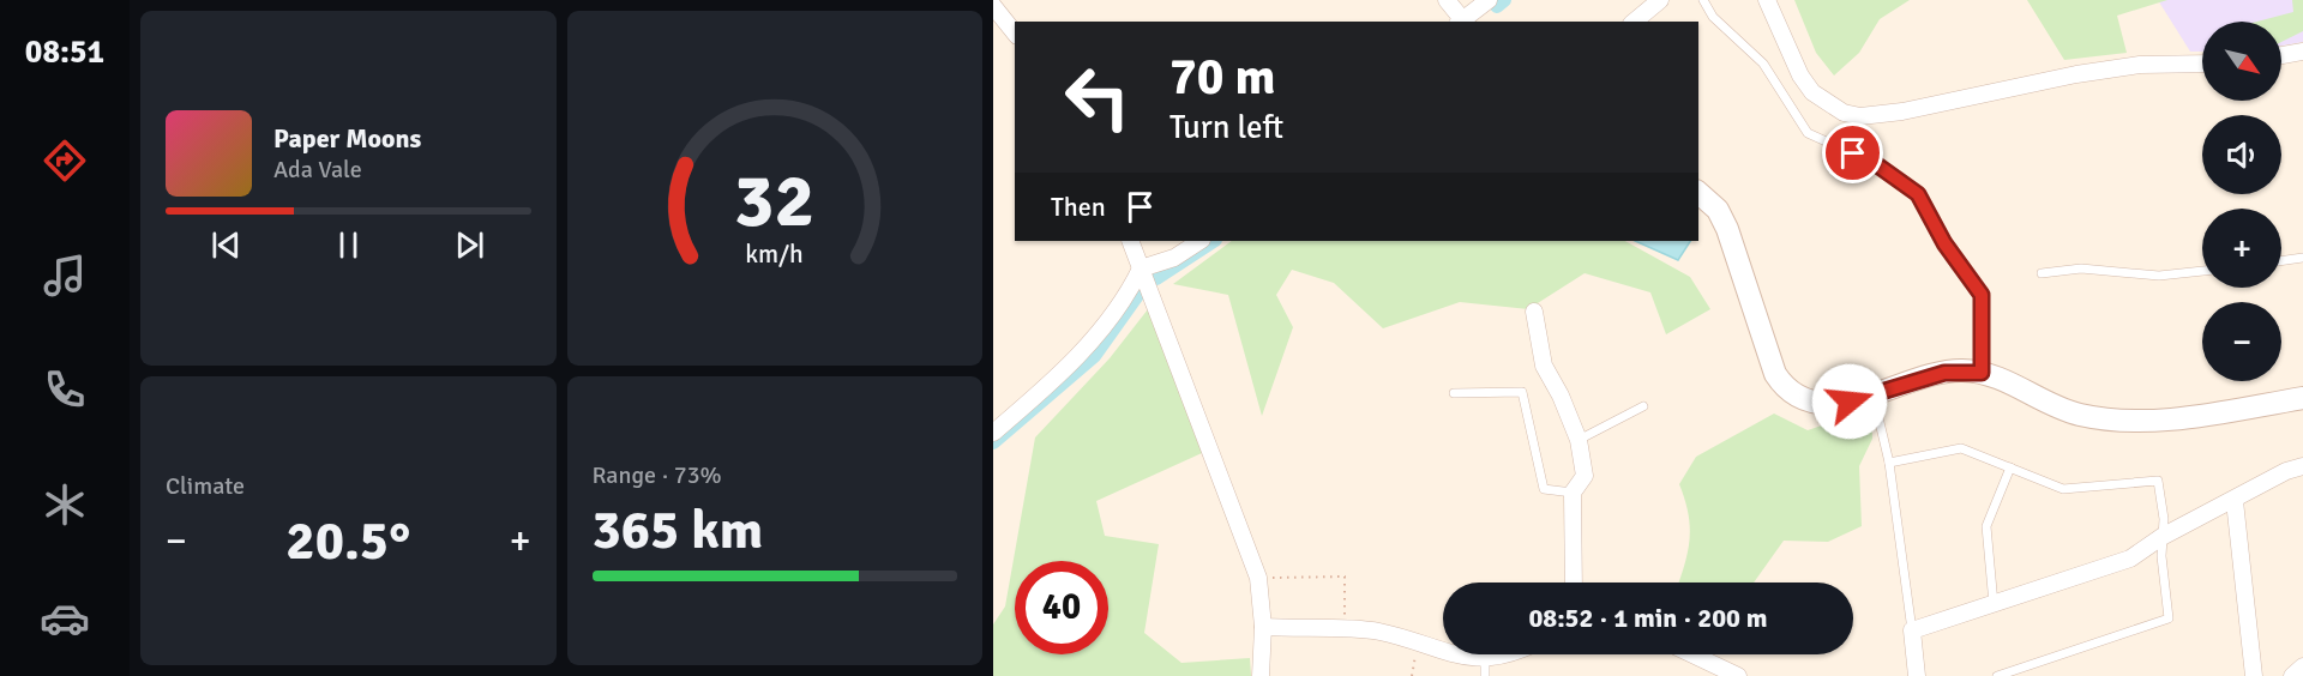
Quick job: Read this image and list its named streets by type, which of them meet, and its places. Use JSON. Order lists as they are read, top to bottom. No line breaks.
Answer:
{"north":"bottom right","page":{"tabs":"08:51","map_buttons":["+","−"],"turn":["70 m","Turn left"],"song":["Paper Moons","Ada Vale"],"then":"Then","tile":["Climate",["Range · 73%","365 km"]],"heat":["−","20.5°","+"],"limit":"40","trip":"08:52 · 1 min · 200 m","gauge":["32","km/h"]}}
